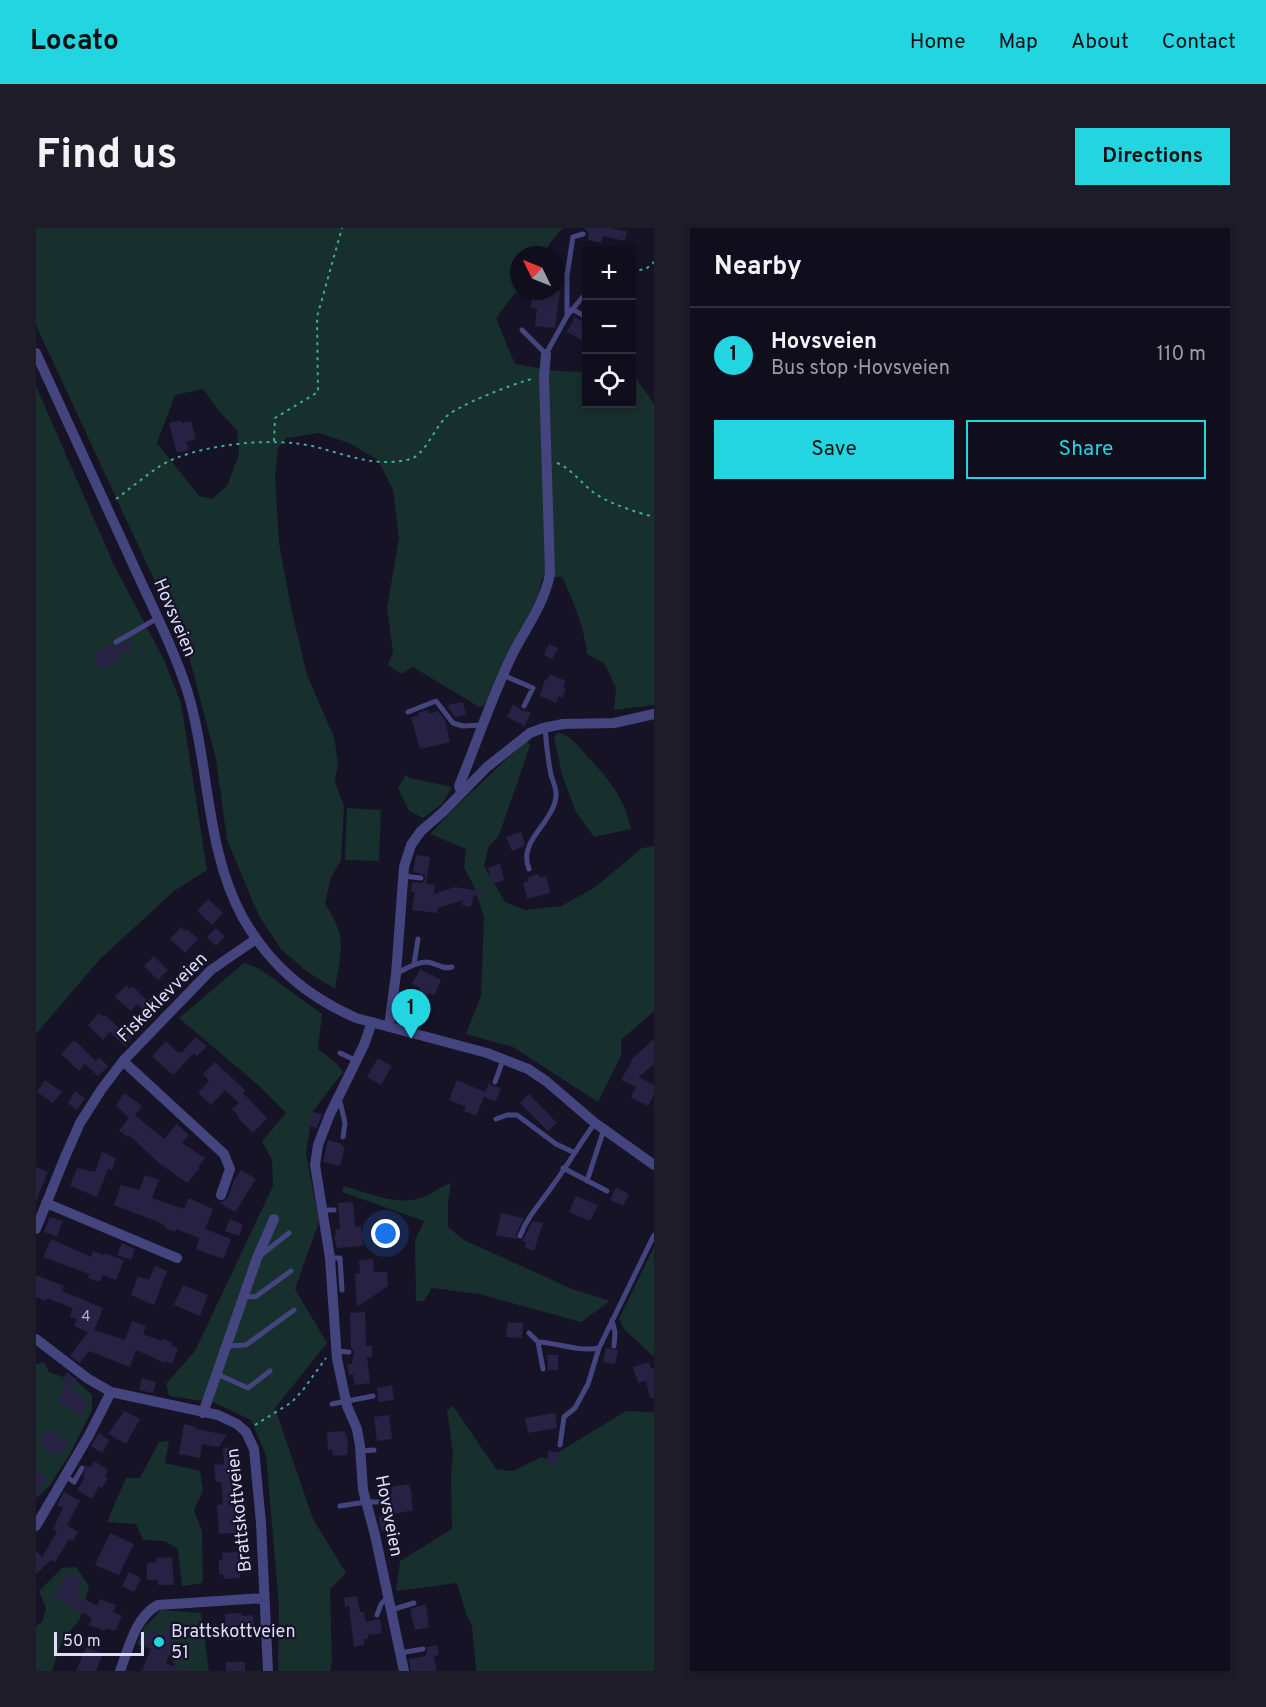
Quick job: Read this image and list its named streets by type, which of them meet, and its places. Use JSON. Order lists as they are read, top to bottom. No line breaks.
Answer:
{"streets":{"street":["Hovsveien","Fiskeklevveien","Brattskottveien"]},"crossings":[["Hovsveien","Fiskeklevveien"]],"places":["Brattskottveien 51"],"house_numbers":["4"],"scale_bar":"50 m","north":"top left","page":{"header":"Locato","nav":["Home","Map","About","Contact"],"buttons":["Directions",["Save","Share"]],"title":"Find us","heading":"Nearby","map_buttons":["+","−"],"list":[{"mark":"1","name":"Hovsveien","note":"Bus stop · Hovsveien","value":"110 m"}],"pins":"1","scale":"50 m"}}
